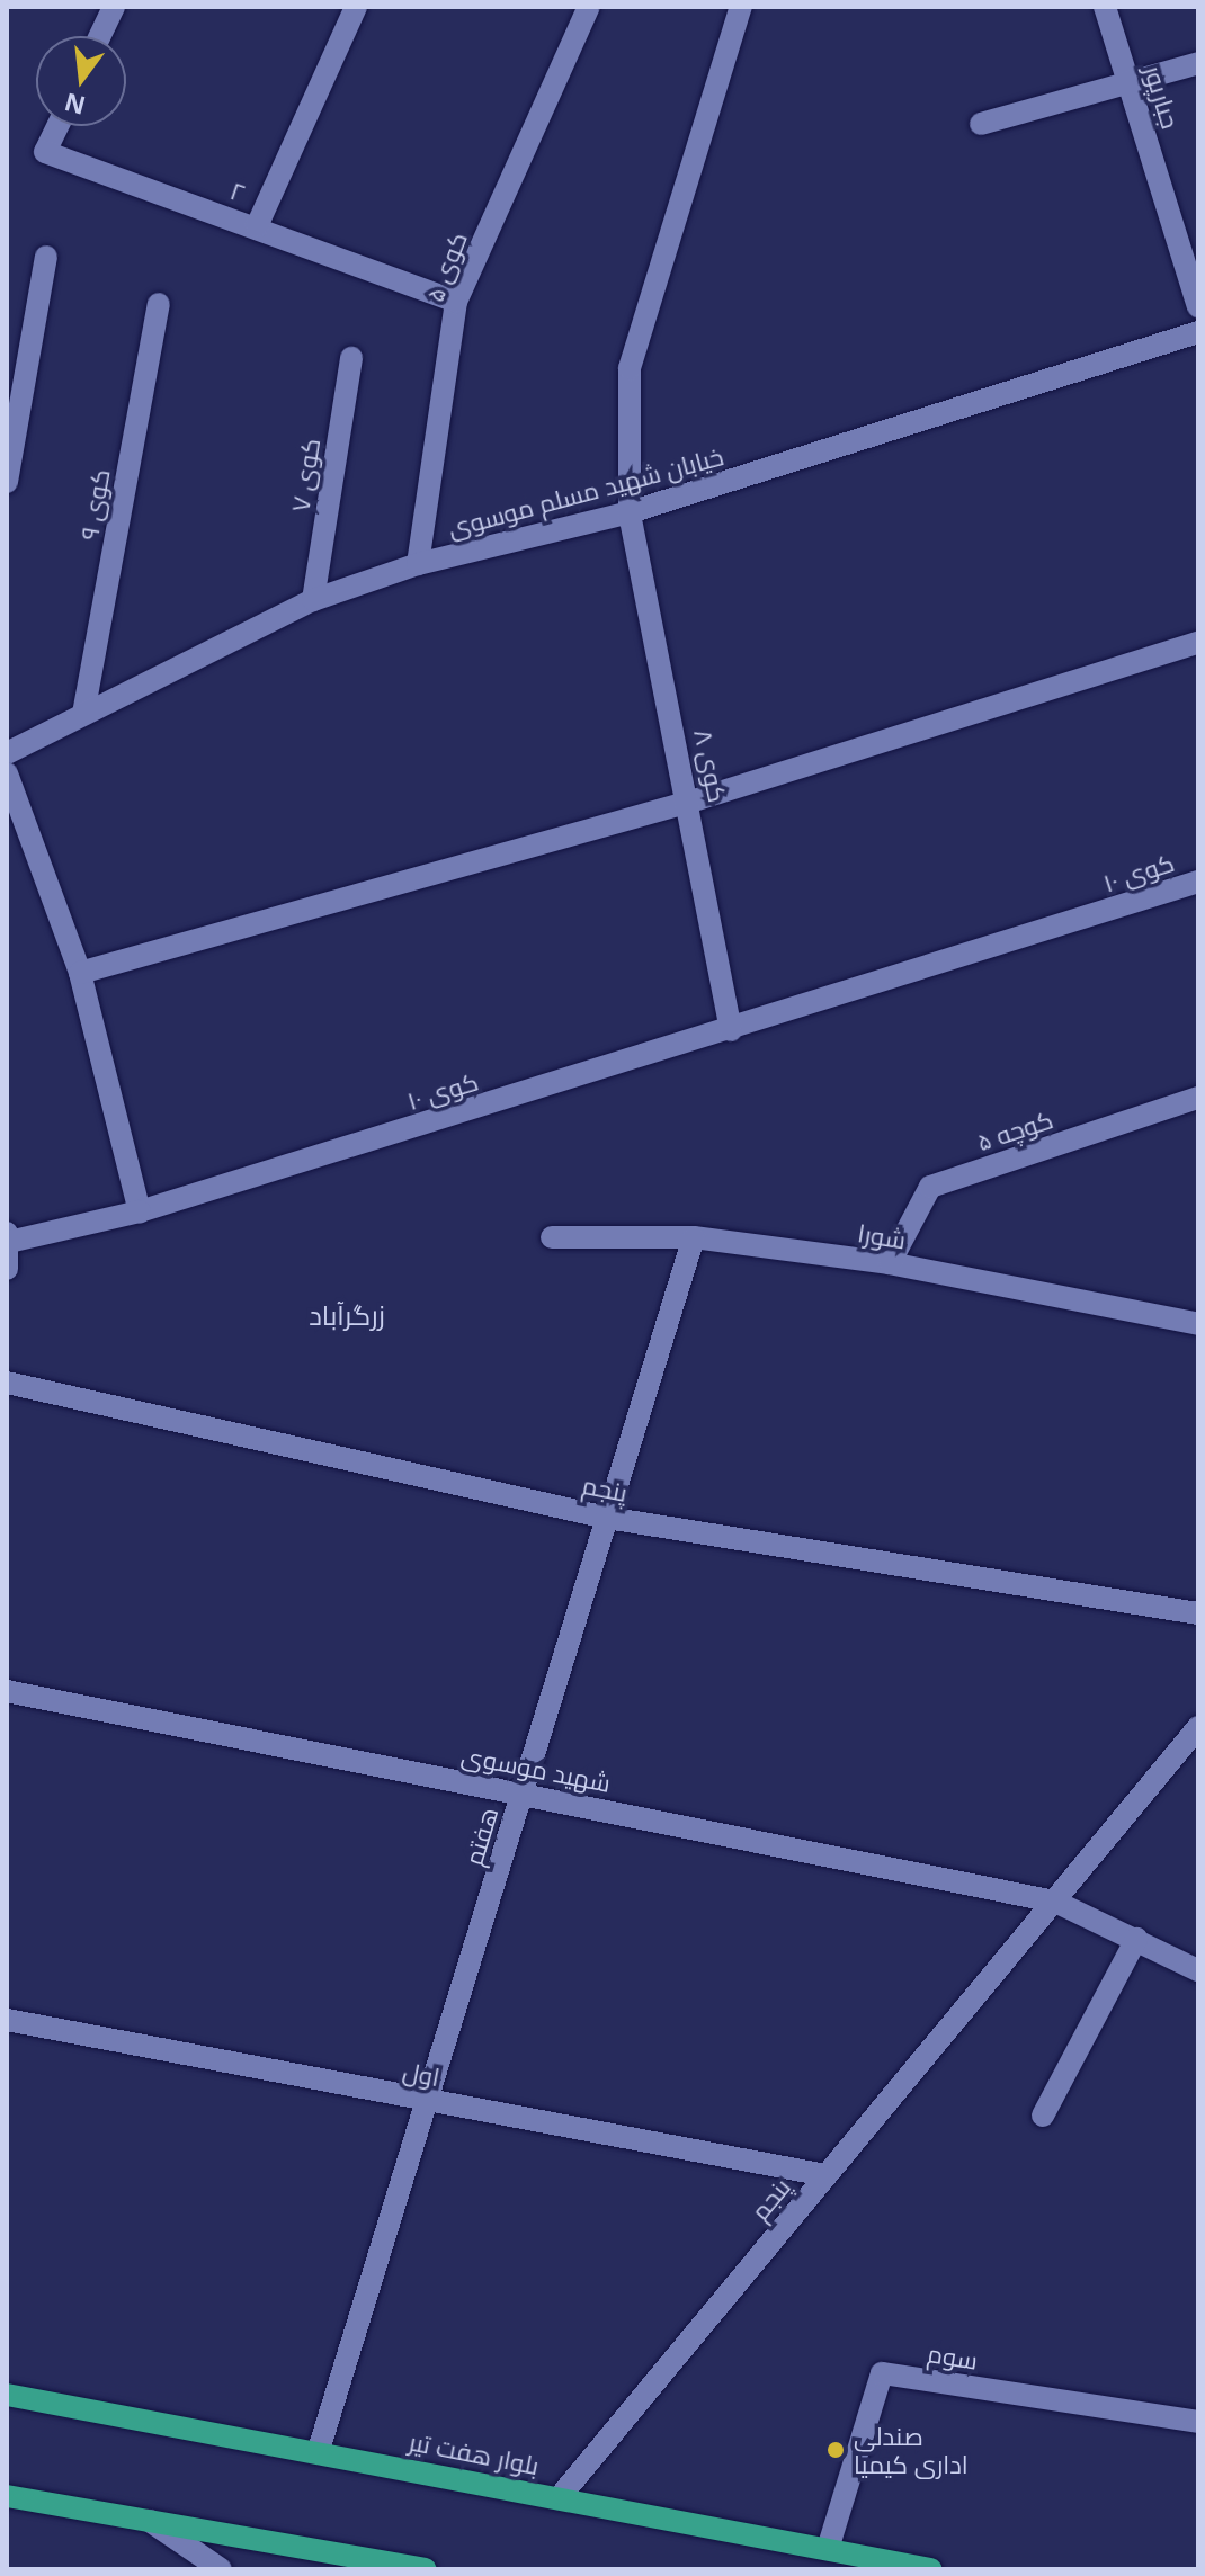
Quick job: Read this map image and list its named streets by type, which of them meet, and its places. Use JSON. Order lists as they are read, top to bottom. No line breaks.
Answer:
{"streets":{"main road":["بلوار هفت تیر"],"street":["جبارپور","۲","کوی ۵","کوی ۷","خیابان شهید مسلم موسوی","کوی ۹","کوی ۸","کوی ۱۰","کوچه ۵","شورا","پنجم","شهید موسوی","هفتم","اول","سوم"]},"crossings":[["۲","کوی ۵"],["کوی ۵","خیابان شهید مسلم موسوی"],["کوی ۷","خیابان شهید مسلم موسوی"],["خیابان شهید مسلم موسوی","کوی ۹"],["خیابان شهید مسلم موسوی","کوی ۸"],["کوی ۸","کوی ۱۰"],["کوچه ۵","شورا"],["شورا","هفتم"],["پنجم","شهید موسوی"],["پنجم","هفتم"],["پنجم","اول"],["پنجم","بلوار هفت تیر"],["شهید موسوی","هفتم"],["هفتم","اول"],["هفتم","بلوار هفت تیر"],["سوم","بلوار هفت تیر"]],"districts":["زرگرآباد"],"places":["صندلی اداری کیمیا"],"north":"bottom"}
